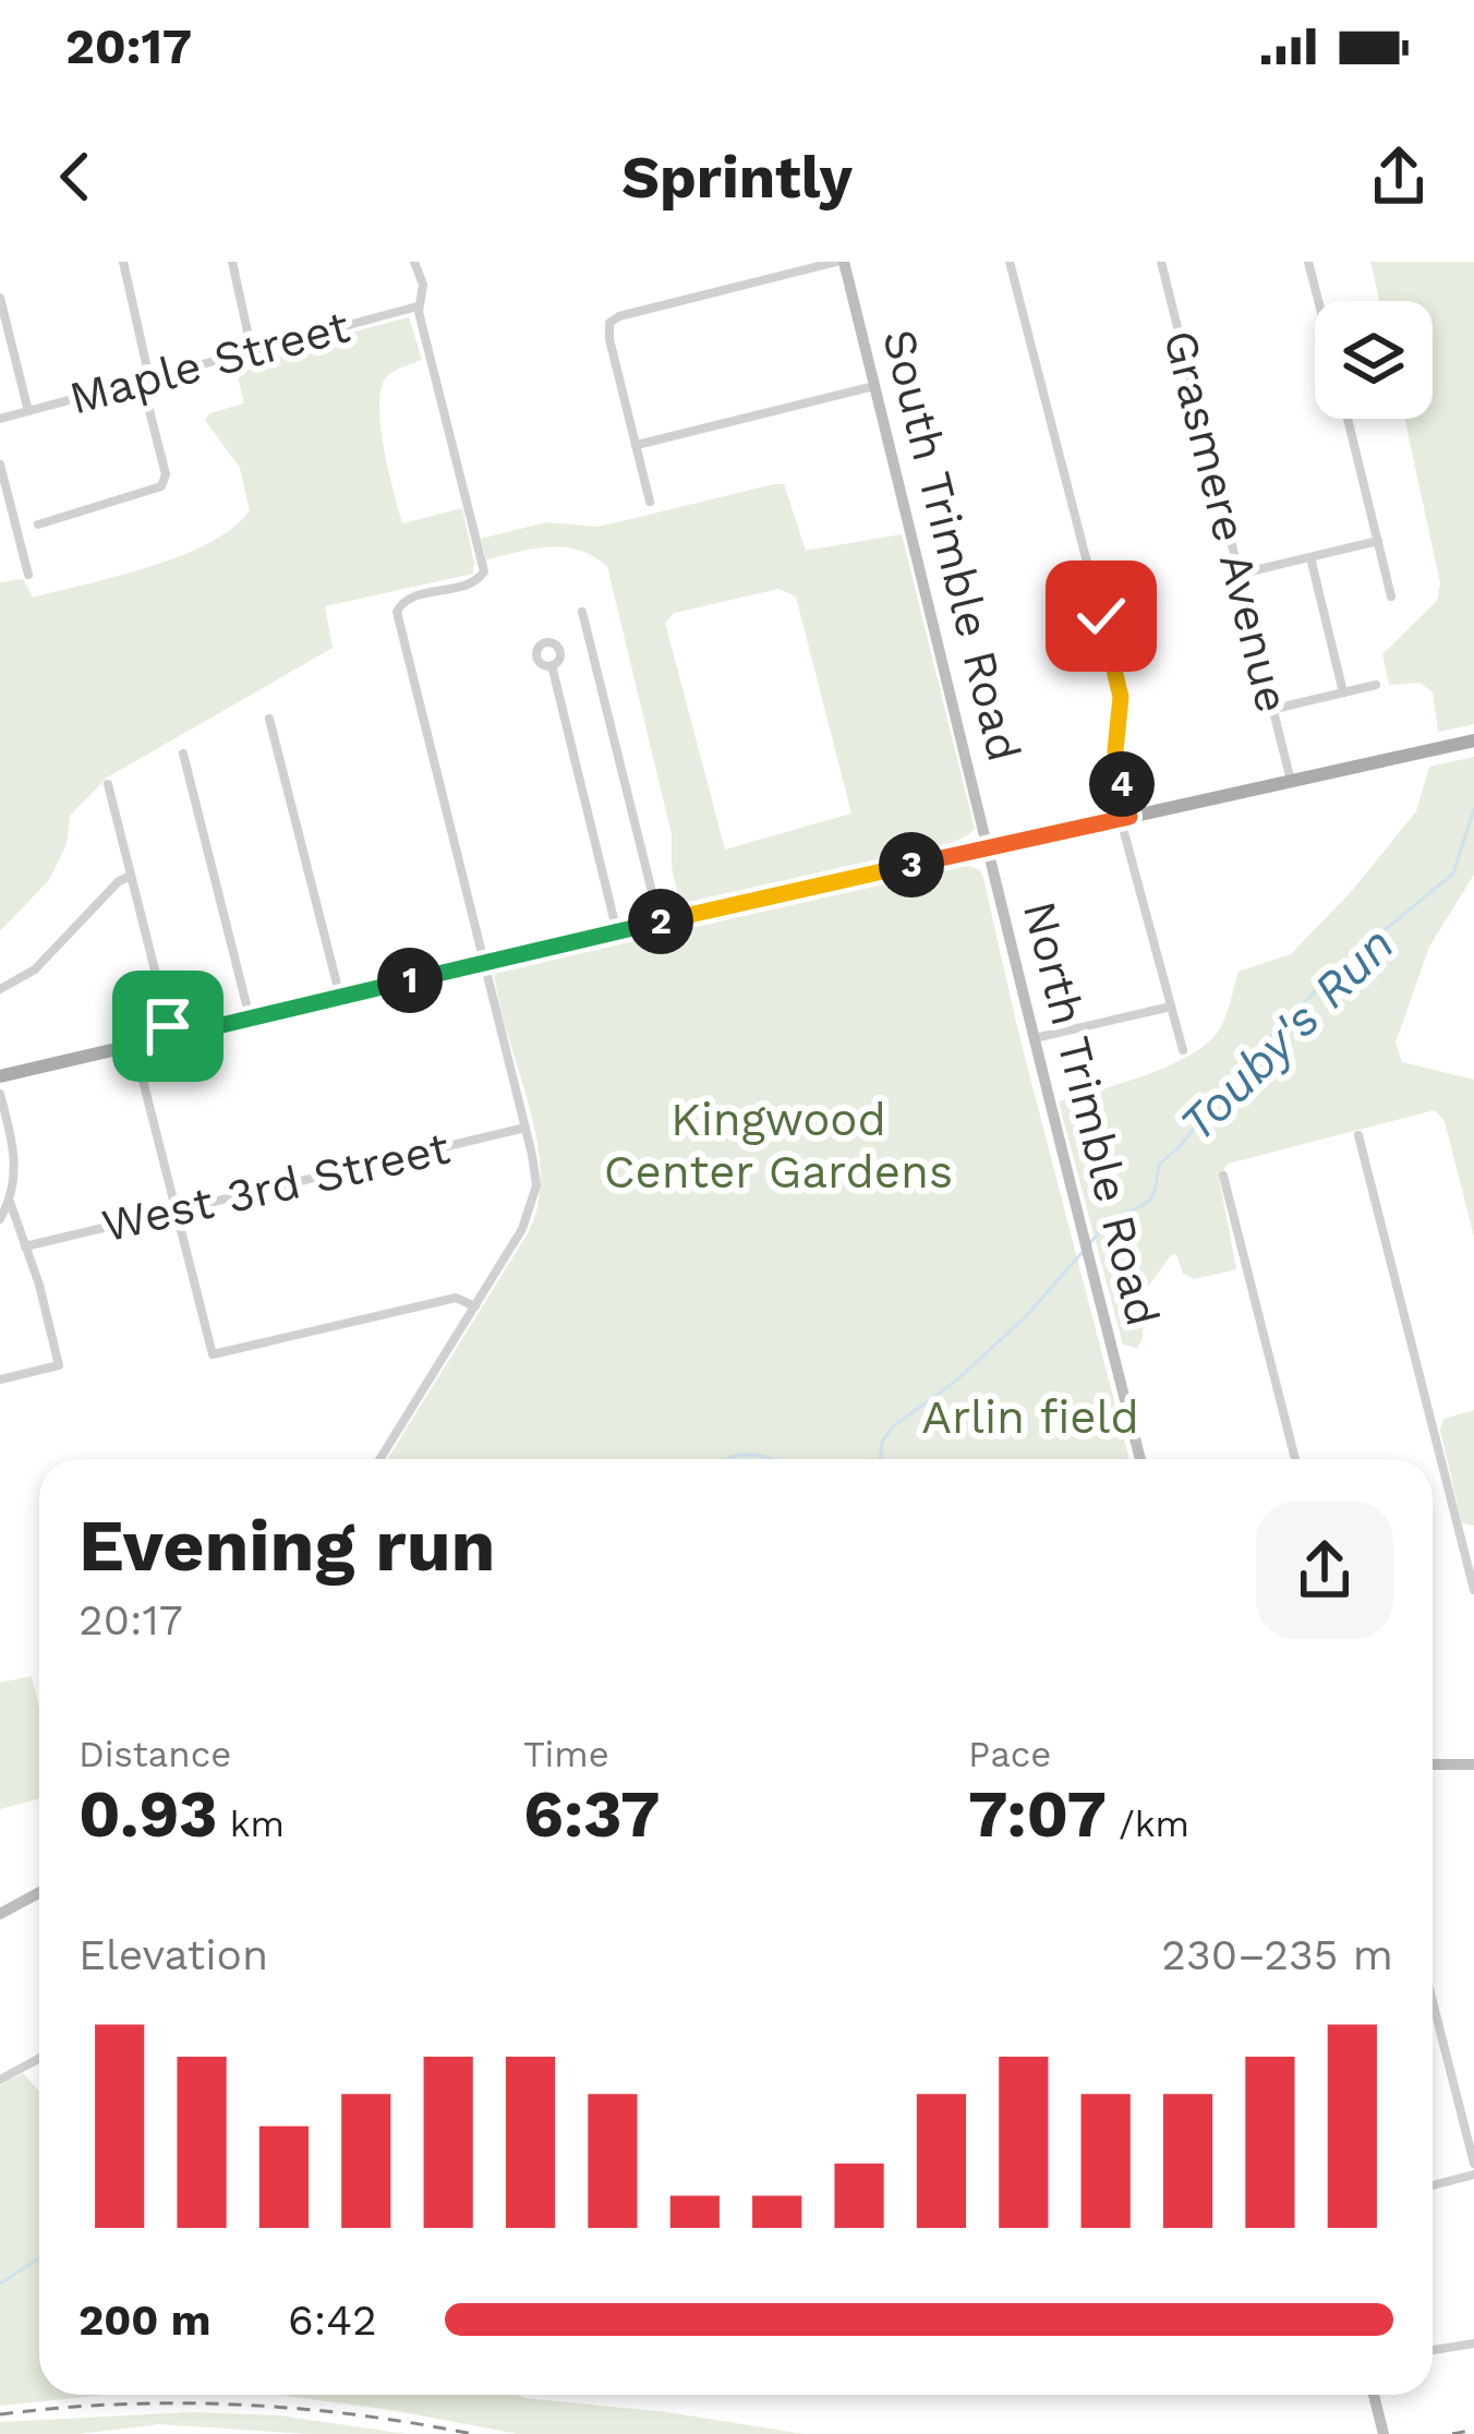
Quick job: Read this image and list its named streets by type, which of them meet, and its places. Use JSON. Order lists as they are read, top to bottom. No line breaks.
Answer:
{"streets":{"main road":["South Trimble Road","North Trimble Road"],"street":["Maple Street","Grasmere Avenue","West 3rd Street"]},"crossings":[["South Trimble Road","North Trimble Road"]],"water":["Touby's Run"],"parks":["Kingwood Center Gardens","Arlin field"],"page":{"status":"20:17","header":"Sprintly","pins":["4","3","2","1"],"heading":["Evening run","20:17"],"stats":[["Distance","0.93 km"],["Time","6:37"],["Pace","7:07 /km"]],"chart":["Elevation","230–235 m"],"list":[{"name":"200 m","note":"6:42"}]}}
